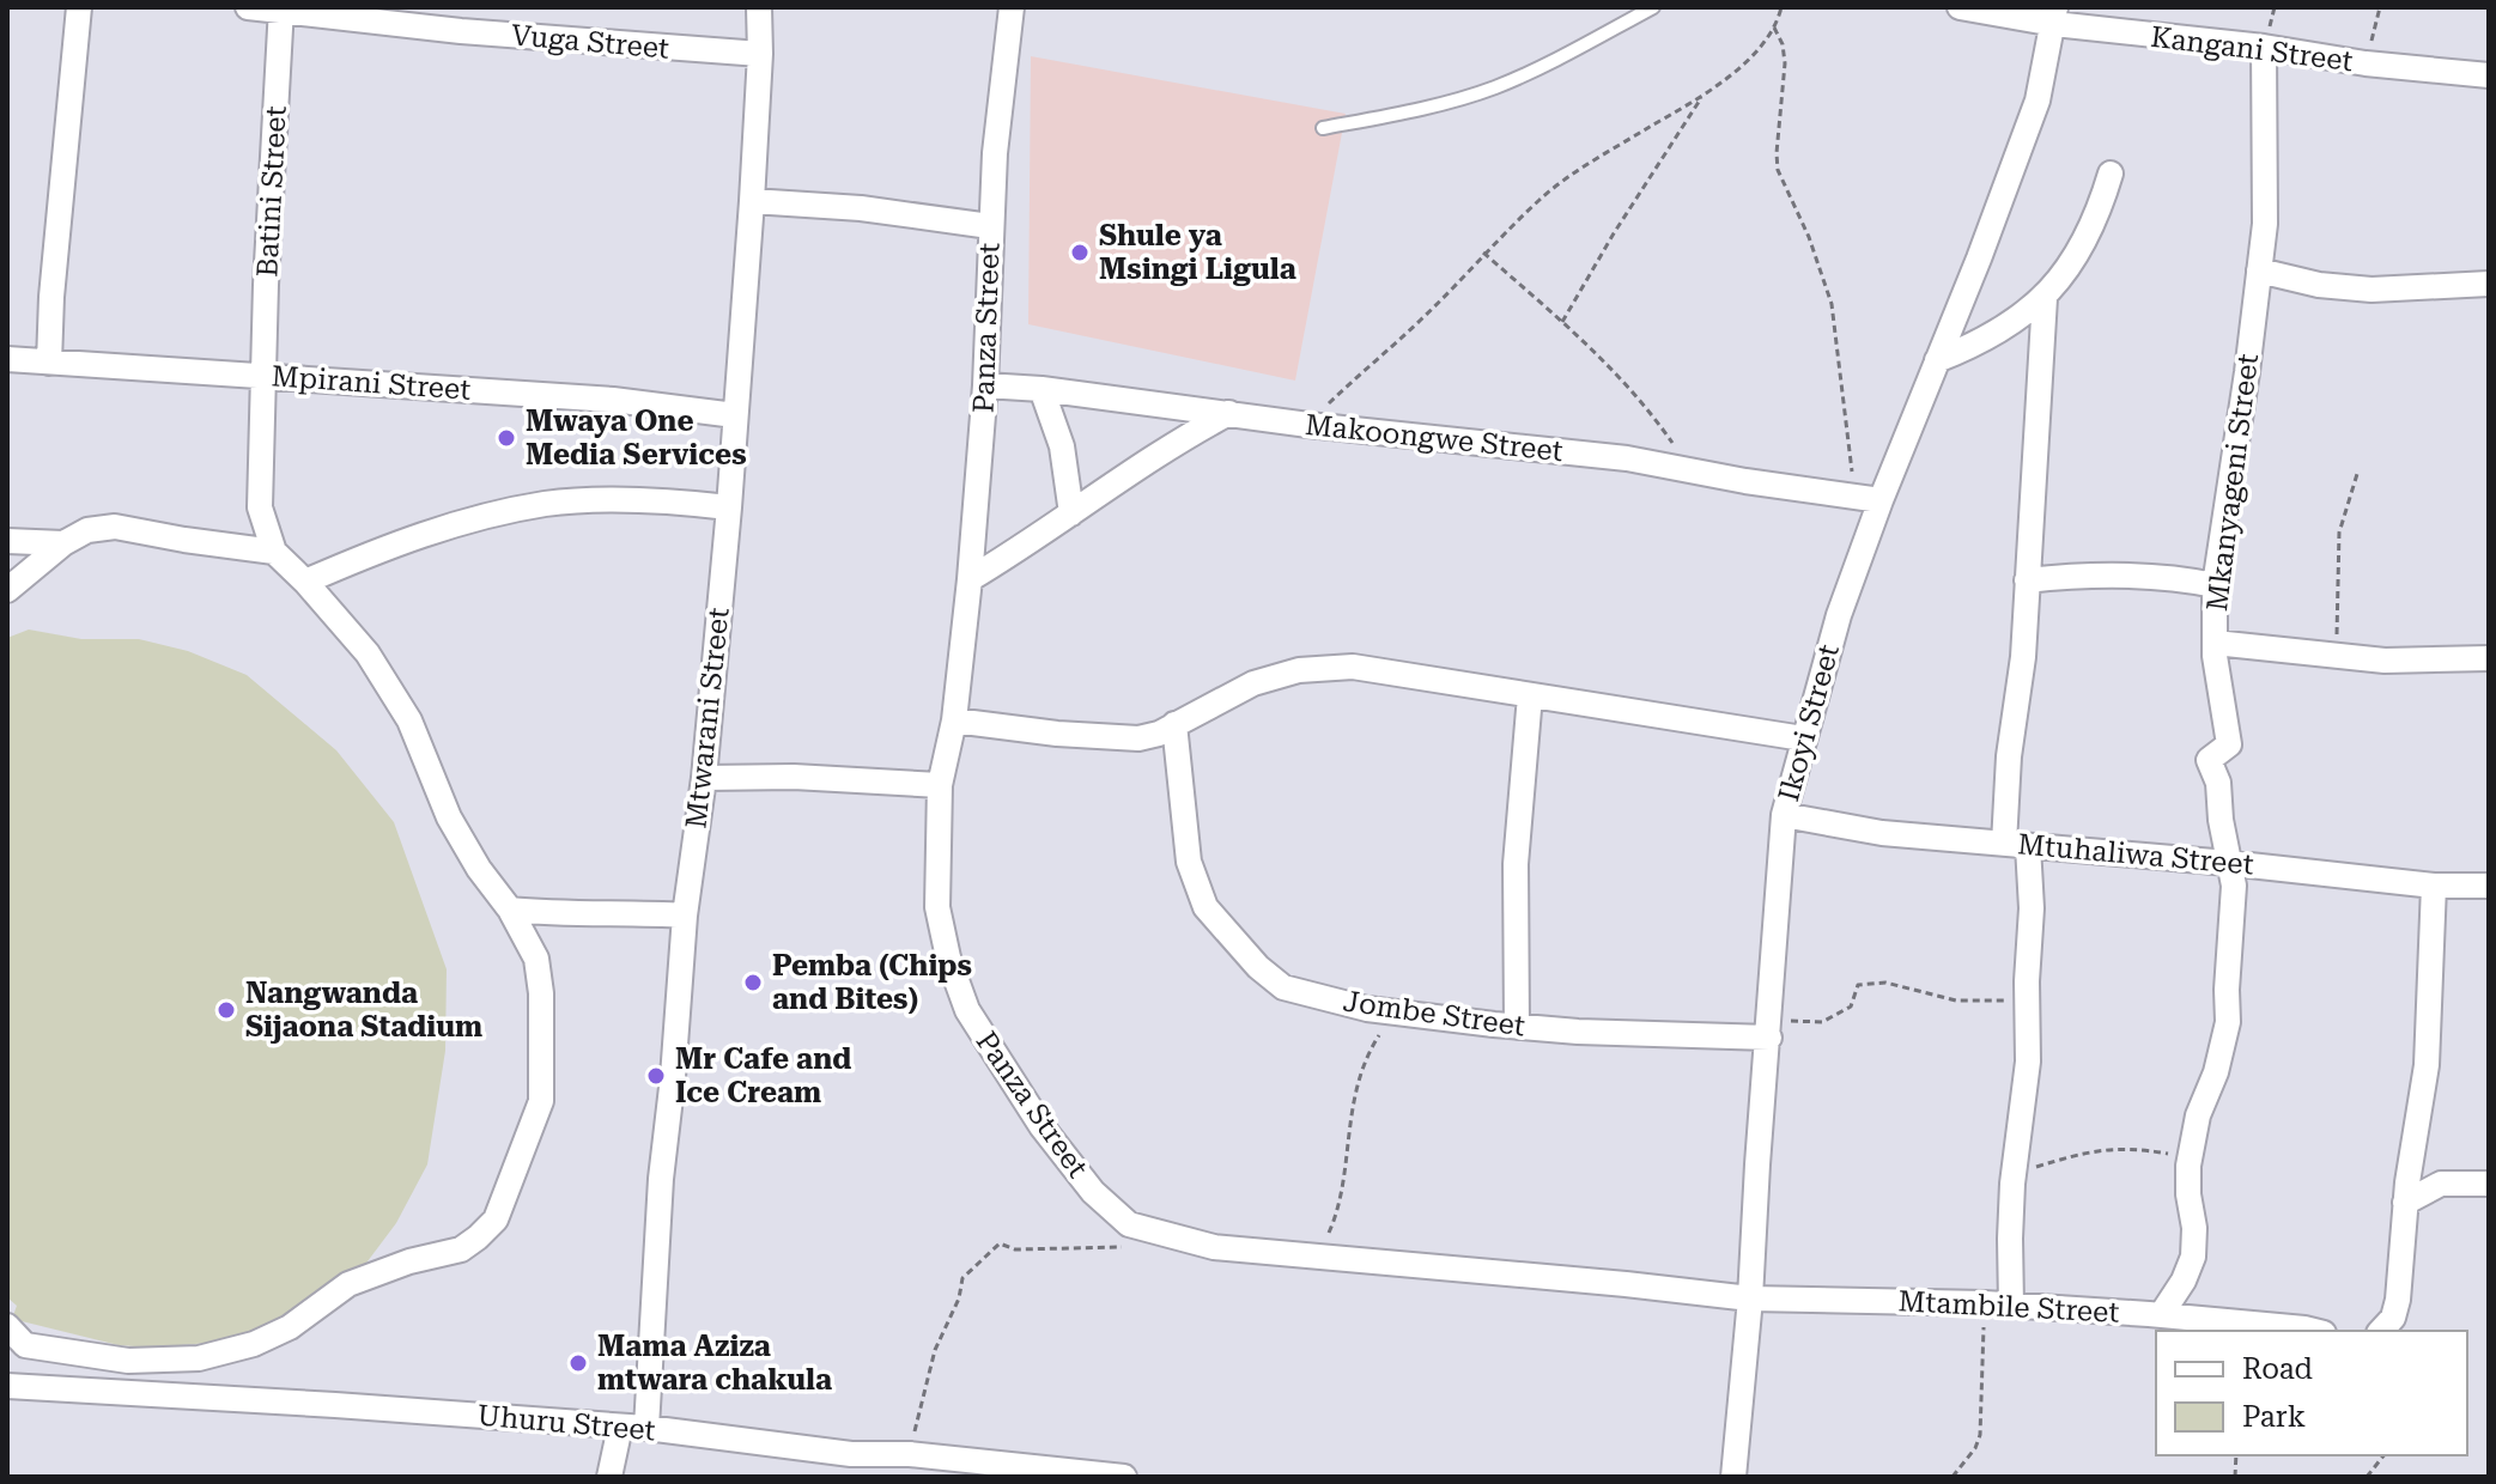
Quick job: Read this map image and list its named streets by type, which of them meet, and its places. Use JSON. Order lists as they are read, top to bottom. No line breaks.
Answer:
{"streets":{"street":["Vuga Street","Kangani Street","Batini Street","Panza Street","Mpirani Street","Makoongwe Street","Mkanyageni Street","Mtwarani Street","Ikoyi Street","Mtuhaliwa Street","Jombe Street","Mtambile Street","Uhuru Street"]},"crossings":[["Vuga Street","Batini Street"],["Vuga Street","Mtwarani Street"],["Kangani Street","Mkanyageni Street"],["Kangani Street","Ikoyi Street"],["Batini Street","Mpirani Street"],["Panza Street","Makoongwe Street"],["Panza Street","Ikoyi Street"],["Panza Street","Mtambile Street"],["Mpirani Street","Mtwarani Street"],["Makoongwe Street","Ikoyi Street"],["Mtwarani Street","Uhuru Street"],["Ikoyi Street","Mtuhaliwa Street"],["Ikoyi Street","Jombe Street"],["Ikoyi Street","Mtambile Street"]],"places":["Shule ya Msingi Ligula","Mwaya One Media Services","Pemba (Chips and Bites)","Nangwanda Sijaona Stadium","Mr Cafe and Ice Cream","Mama Aziza mtwara chakula"],"legend":["Road","Park"]}
